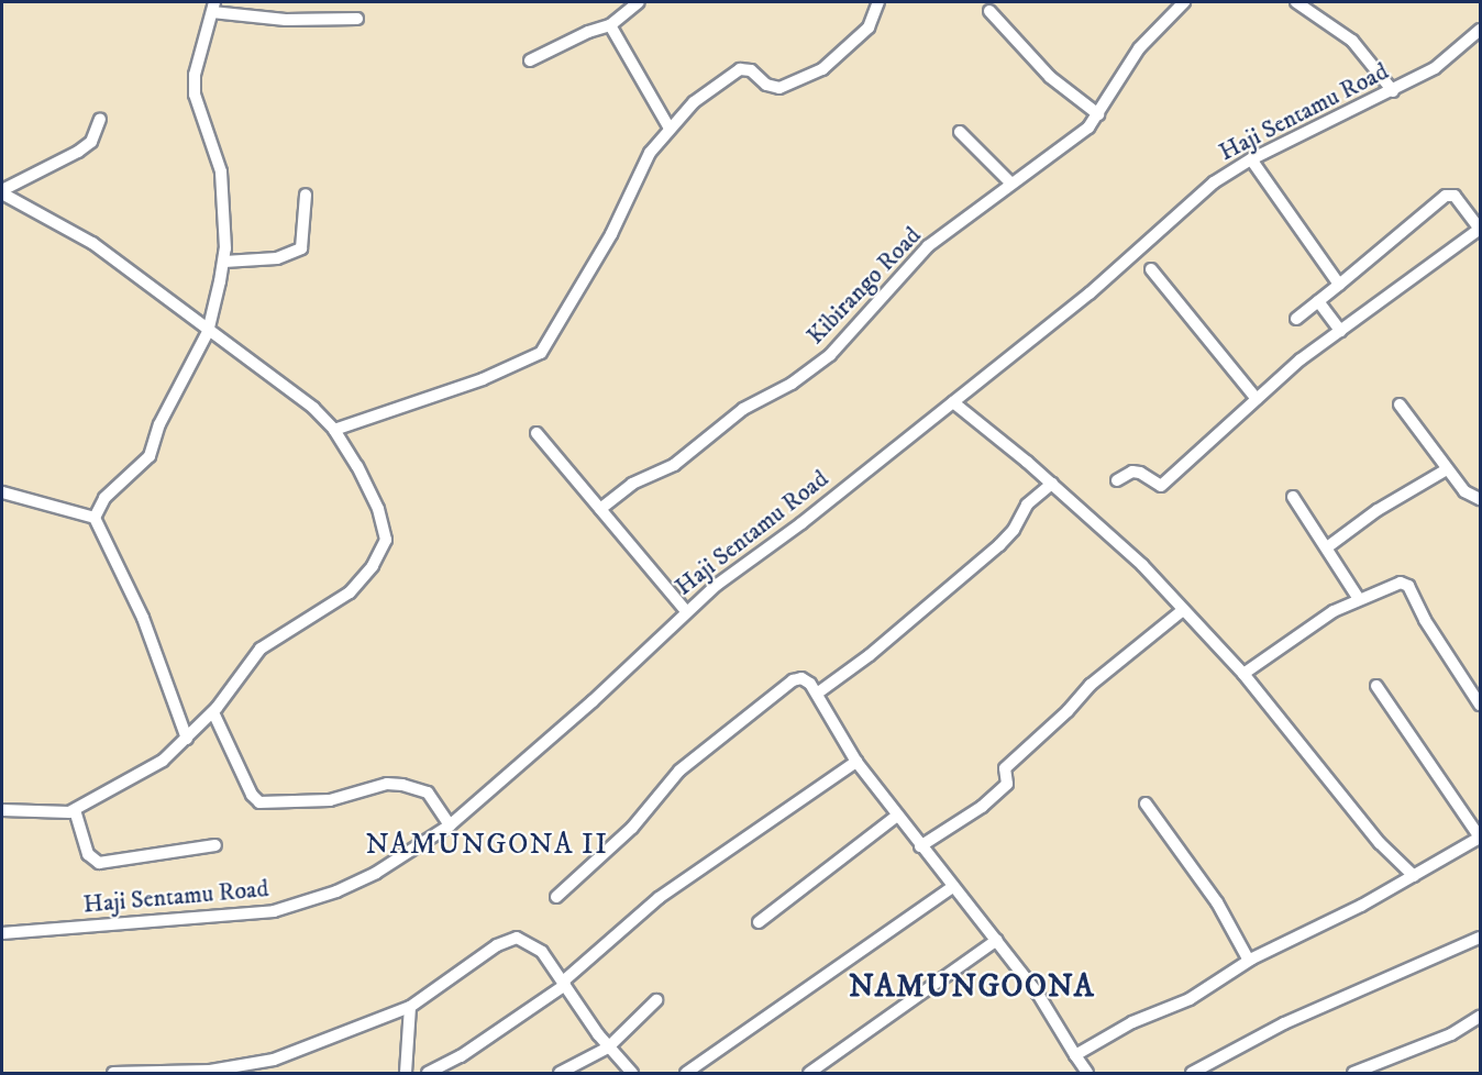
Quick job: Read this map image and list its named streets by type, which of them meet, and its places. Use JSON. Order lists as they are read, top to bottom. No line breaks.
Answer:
{"streets":{"street":["Haji Sentamu Road","Kibirango Road"]},"districts":["NAMUNGONA II","NAMUNGOONA"]}
